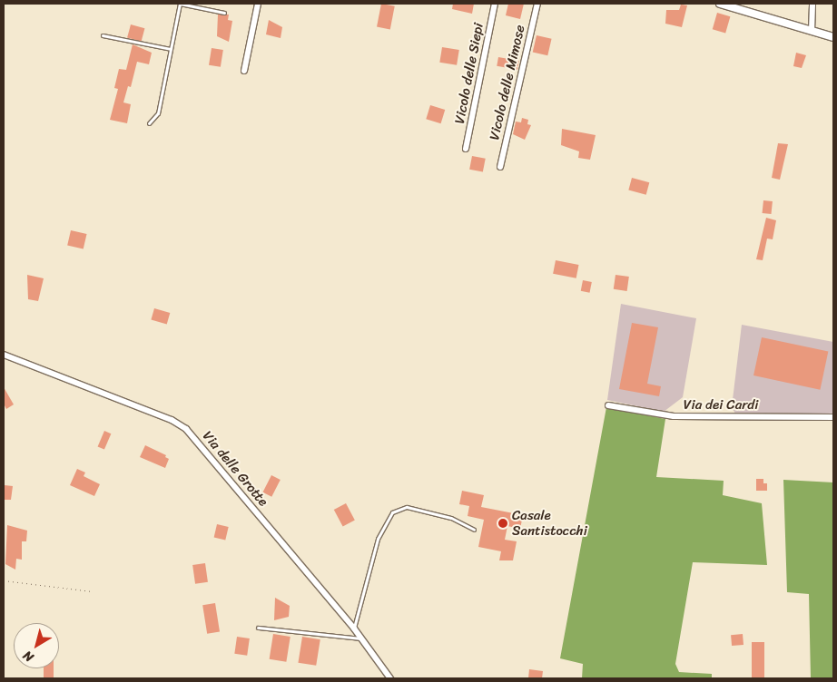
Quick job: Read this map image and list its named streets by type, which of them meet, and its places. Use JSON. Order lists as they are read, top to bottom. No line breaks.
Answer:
{"streets":{"street":["Vicolo delle Siepi","Vicolo delle Mimose","Via dei Cardi","Via delle Grotte"]},"places":["Casale Santistocchi"],"north":"bottom left"}
